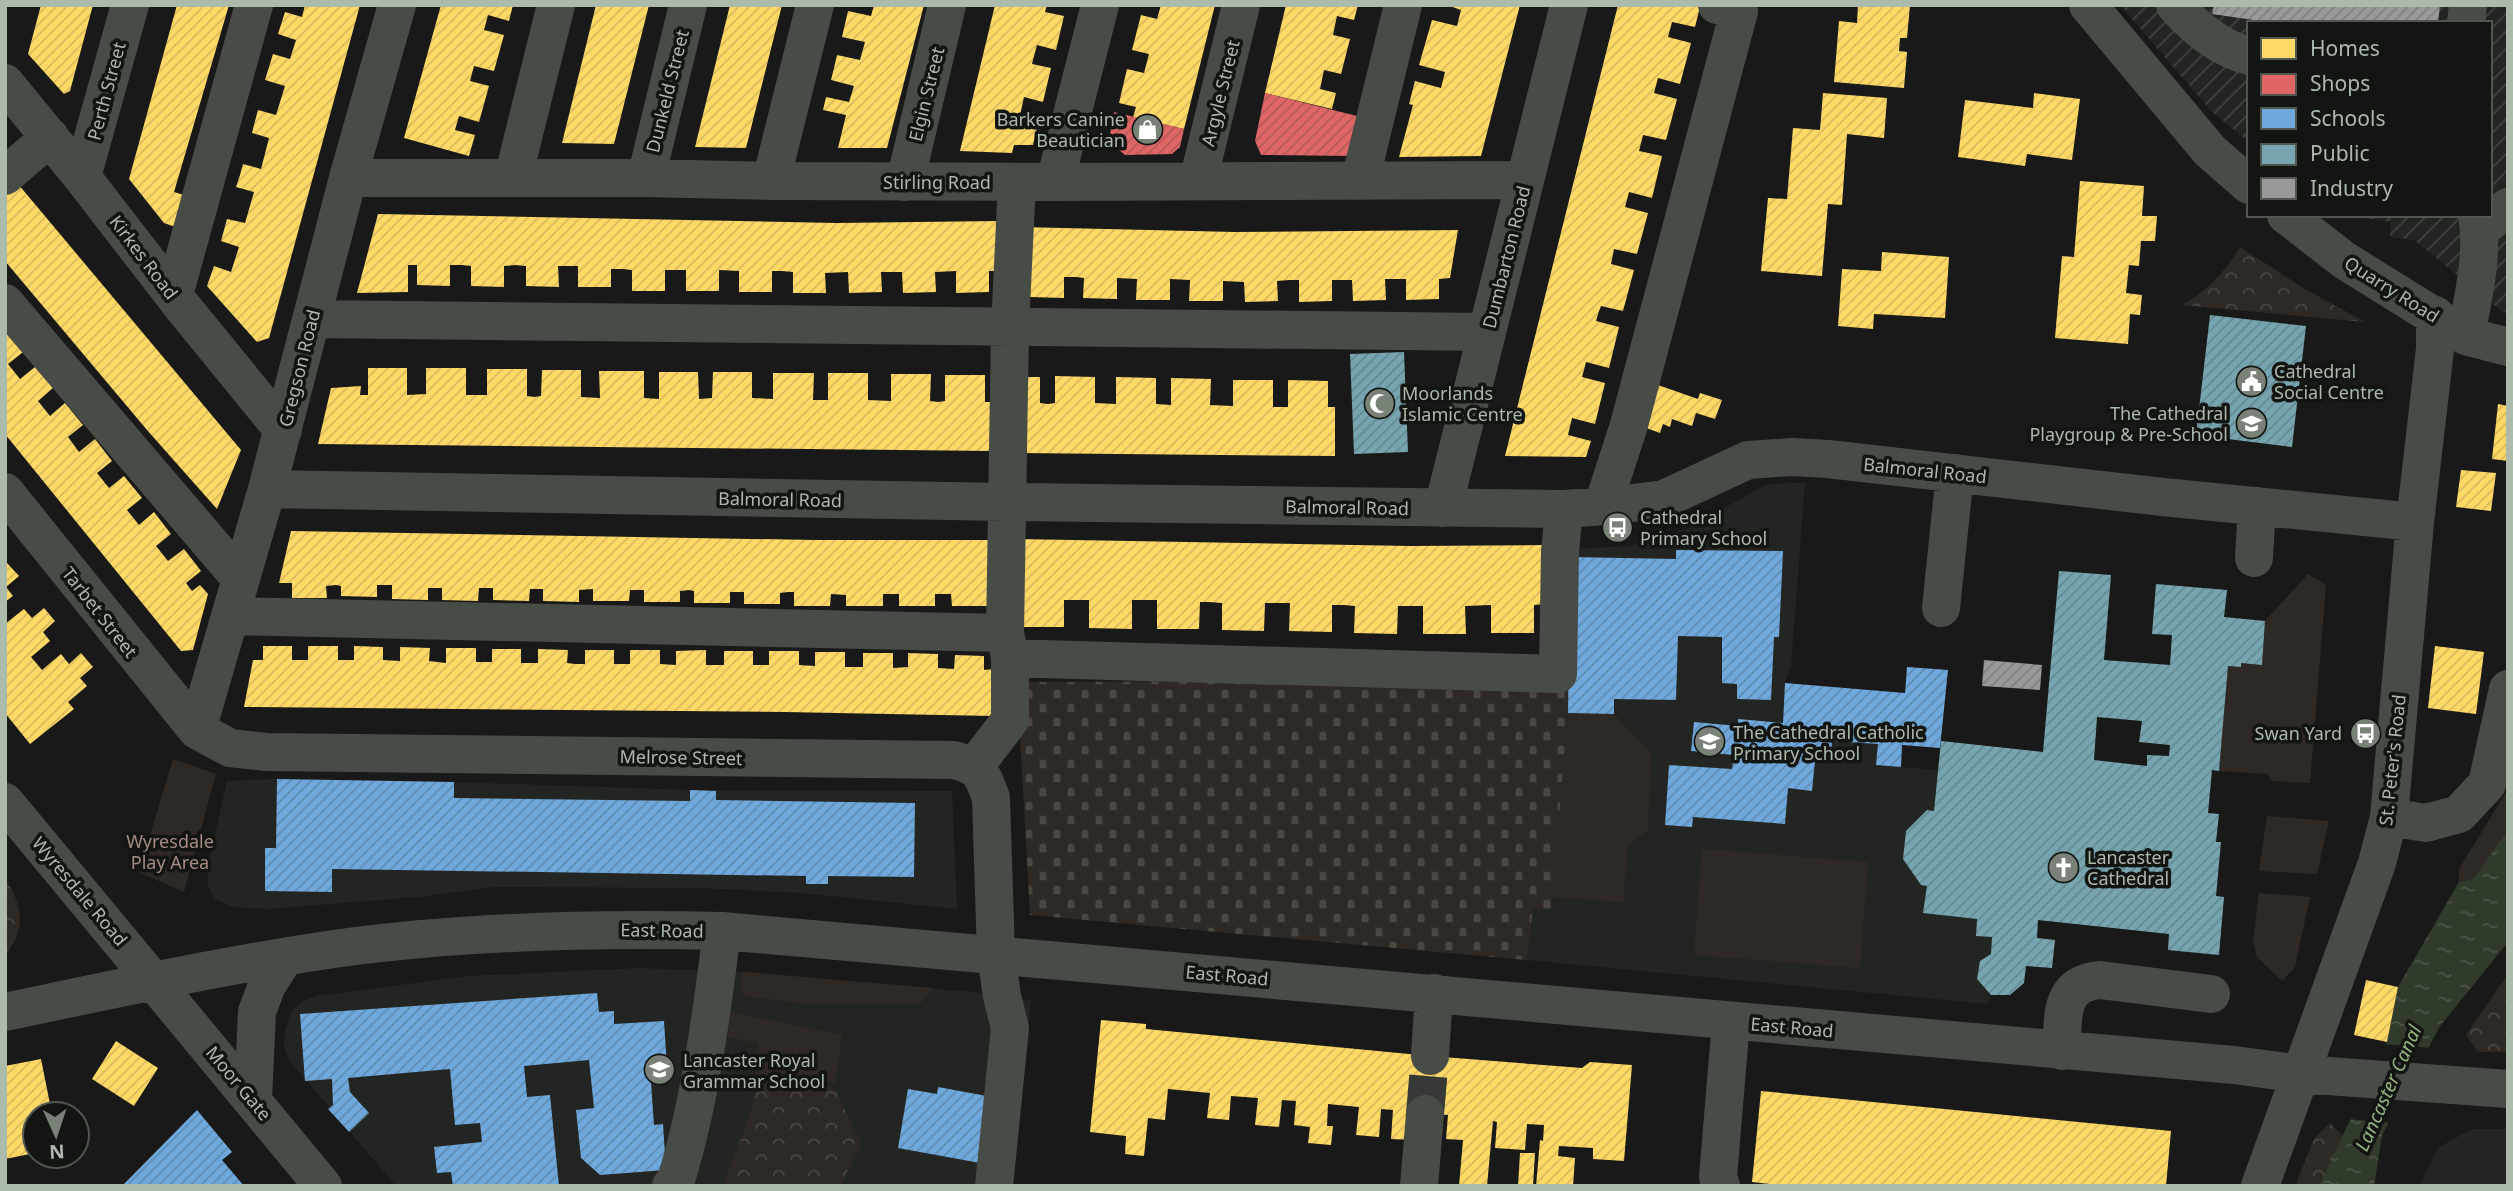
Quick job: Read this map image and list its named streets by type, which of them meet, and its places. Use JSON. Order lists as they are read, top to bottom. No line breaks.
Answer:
{"streets":{"street":["Perth Street","Dunkeld Street","Argyle Street","Elgin Street","Stirling Road","Kirkes Road","Dumbarton Road","Quarry Road","Gregson Road","Balmoral Road","Tarbet Street","Melrose Street","St. Peter's Road","Wyresdale Road","East Road","Moor Gate"]},"crossings":[["Perth Street","Kirkes Road"],["Dunkeld Street","Stirling Road"],["Argyle Street","Stirling Road"],["Elgin Street","Stirling Road"],["Stirling Road","Dumbarton Road"],["Stirling Road","Gregson Road"],["Kirkes Road","Gregson Road"],["Dumbarton Road","Balmoral Road"],["Quarry Road","St. Peter's Road"],["Gregson Road","Balmoral Road"],["Gregson Road","Tarbet Street"],["Gregson Road","Melrose Street"],["Balmoral Road","St. Peter's Road"],["Tarbet Street","Melrose Street"],["St. Peter's Road","East Road"],["Wyresdale Road","East Road"],["Wyresdale Road","Moor Gate"],["East Road","Moor Gate"]],"water":["Lancaster Canal"],"parks":["Wyresdale Play Area"],"places":{"shop":["Barkers Canine Beautician"],"public building":["Cathedral Social Centre"],"mosque":["Moorlands Islamic Centre"],"school or university":["The Cathedral Playgroup & Pre-School","The Cathedral Catholic Primary School","Lancaster Royal Grammar School"],"bus stop":["Cathedral Primary School","Swan Yard"],"church":["Lancaster Cathedral"]},"legend":["Homes","Shops","Schools","Public","Industry"],"north":"bottom"}
